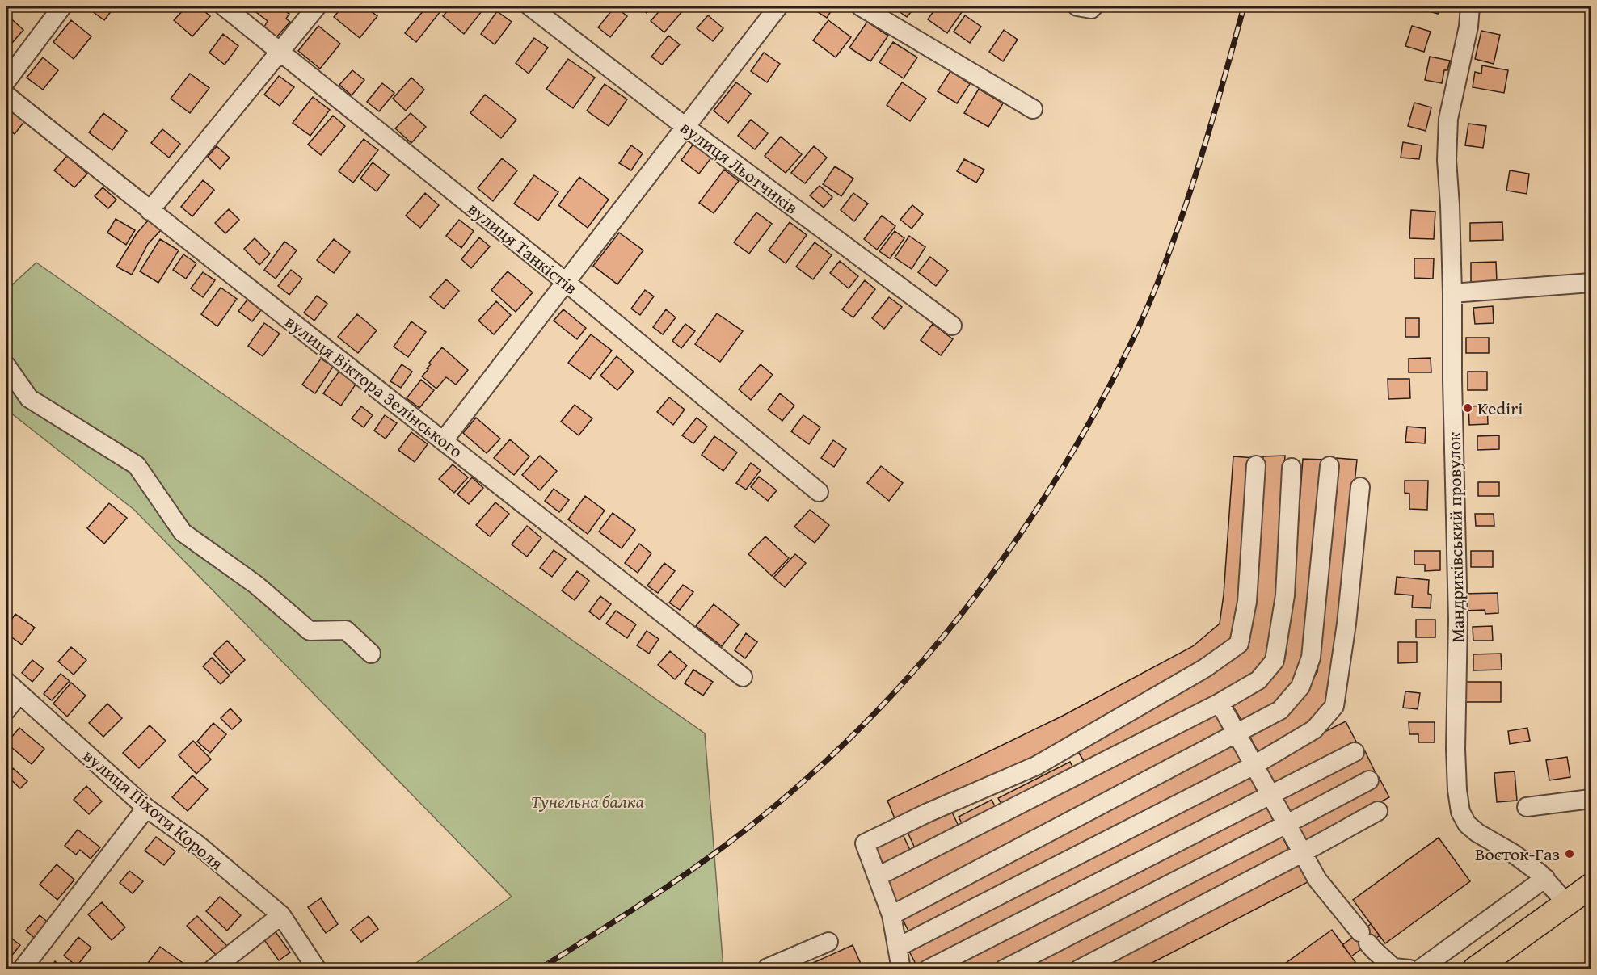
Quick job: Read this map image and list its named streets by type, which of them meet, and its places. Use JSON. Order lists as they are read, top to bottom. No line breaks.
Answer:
{"streets":{"street":["вулиця Льотчиків","вулиця Танкістів","вулиця Віктора Зелінського","Мандриківський провулок","вулиця Піхоти Короля"]},"parks":["Тунельна балка"],"places":["Kediri","Восток-Газ"]}
